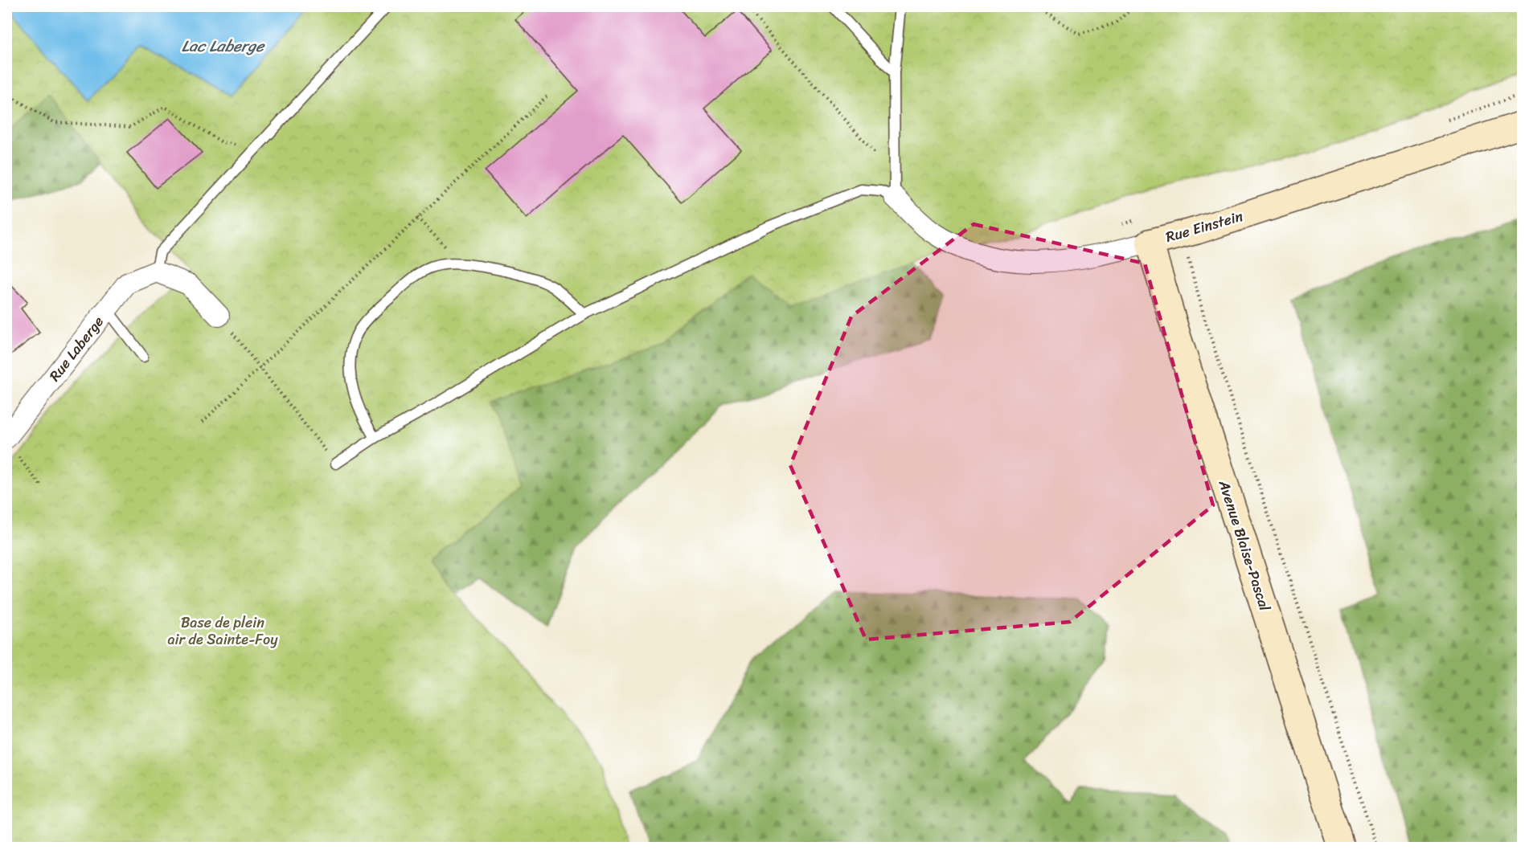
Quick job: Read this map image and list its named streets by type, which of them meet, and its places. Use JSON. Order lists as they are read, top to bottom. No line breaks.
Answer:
{"streets":{"street":["Rue Einstein","Rue Laberge","Avenue Blaise-Pascal"]},"crossings":[["Rue Einstein","Avenue Blaise-Pascal"]],"water":["Lac Laberge"],"parks":["Base de plein air de Sainte-Foy"]}
